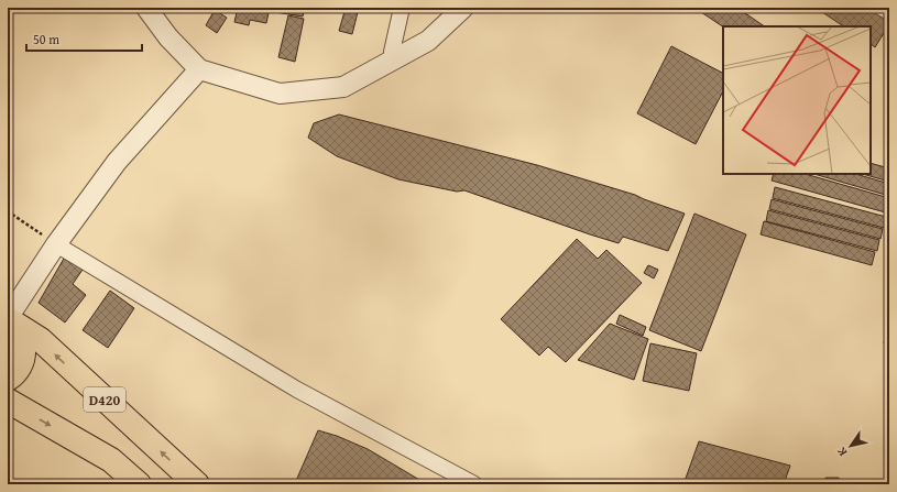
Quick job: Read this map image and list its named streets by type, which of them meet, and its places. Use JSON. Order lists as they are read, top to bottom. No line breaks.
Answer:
{"streets":{"main road":["D420"]},"scale_bar":"50 m","north":"bottom left"}
